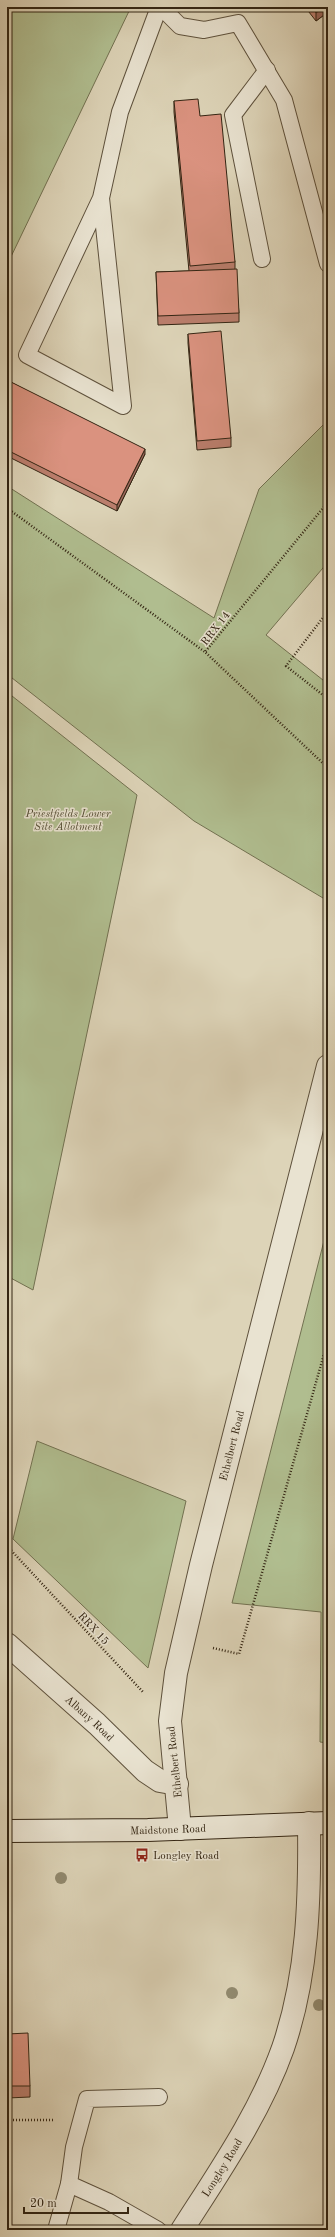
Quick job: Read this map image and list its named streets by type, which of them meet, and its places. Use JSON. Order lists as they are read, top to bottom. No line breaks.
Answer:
{"streets":{"street":["Ethelbert Road","Albany Road","Maidstone Road","Longley Road"],"path":["RRX 14","RRX 15"]},"crossings":[["Ethelbert Road","RRX 15"],["Ethelbert Road","Albany Road"],["Ethelbert Road","Maidstone Road"],["Maidstone Road","Longley Road"]],"parks":["Priestfields Lower Site Allotment"],"places":{"bus stop":["Longley Road"]},"scale_bar":"20 m"}
